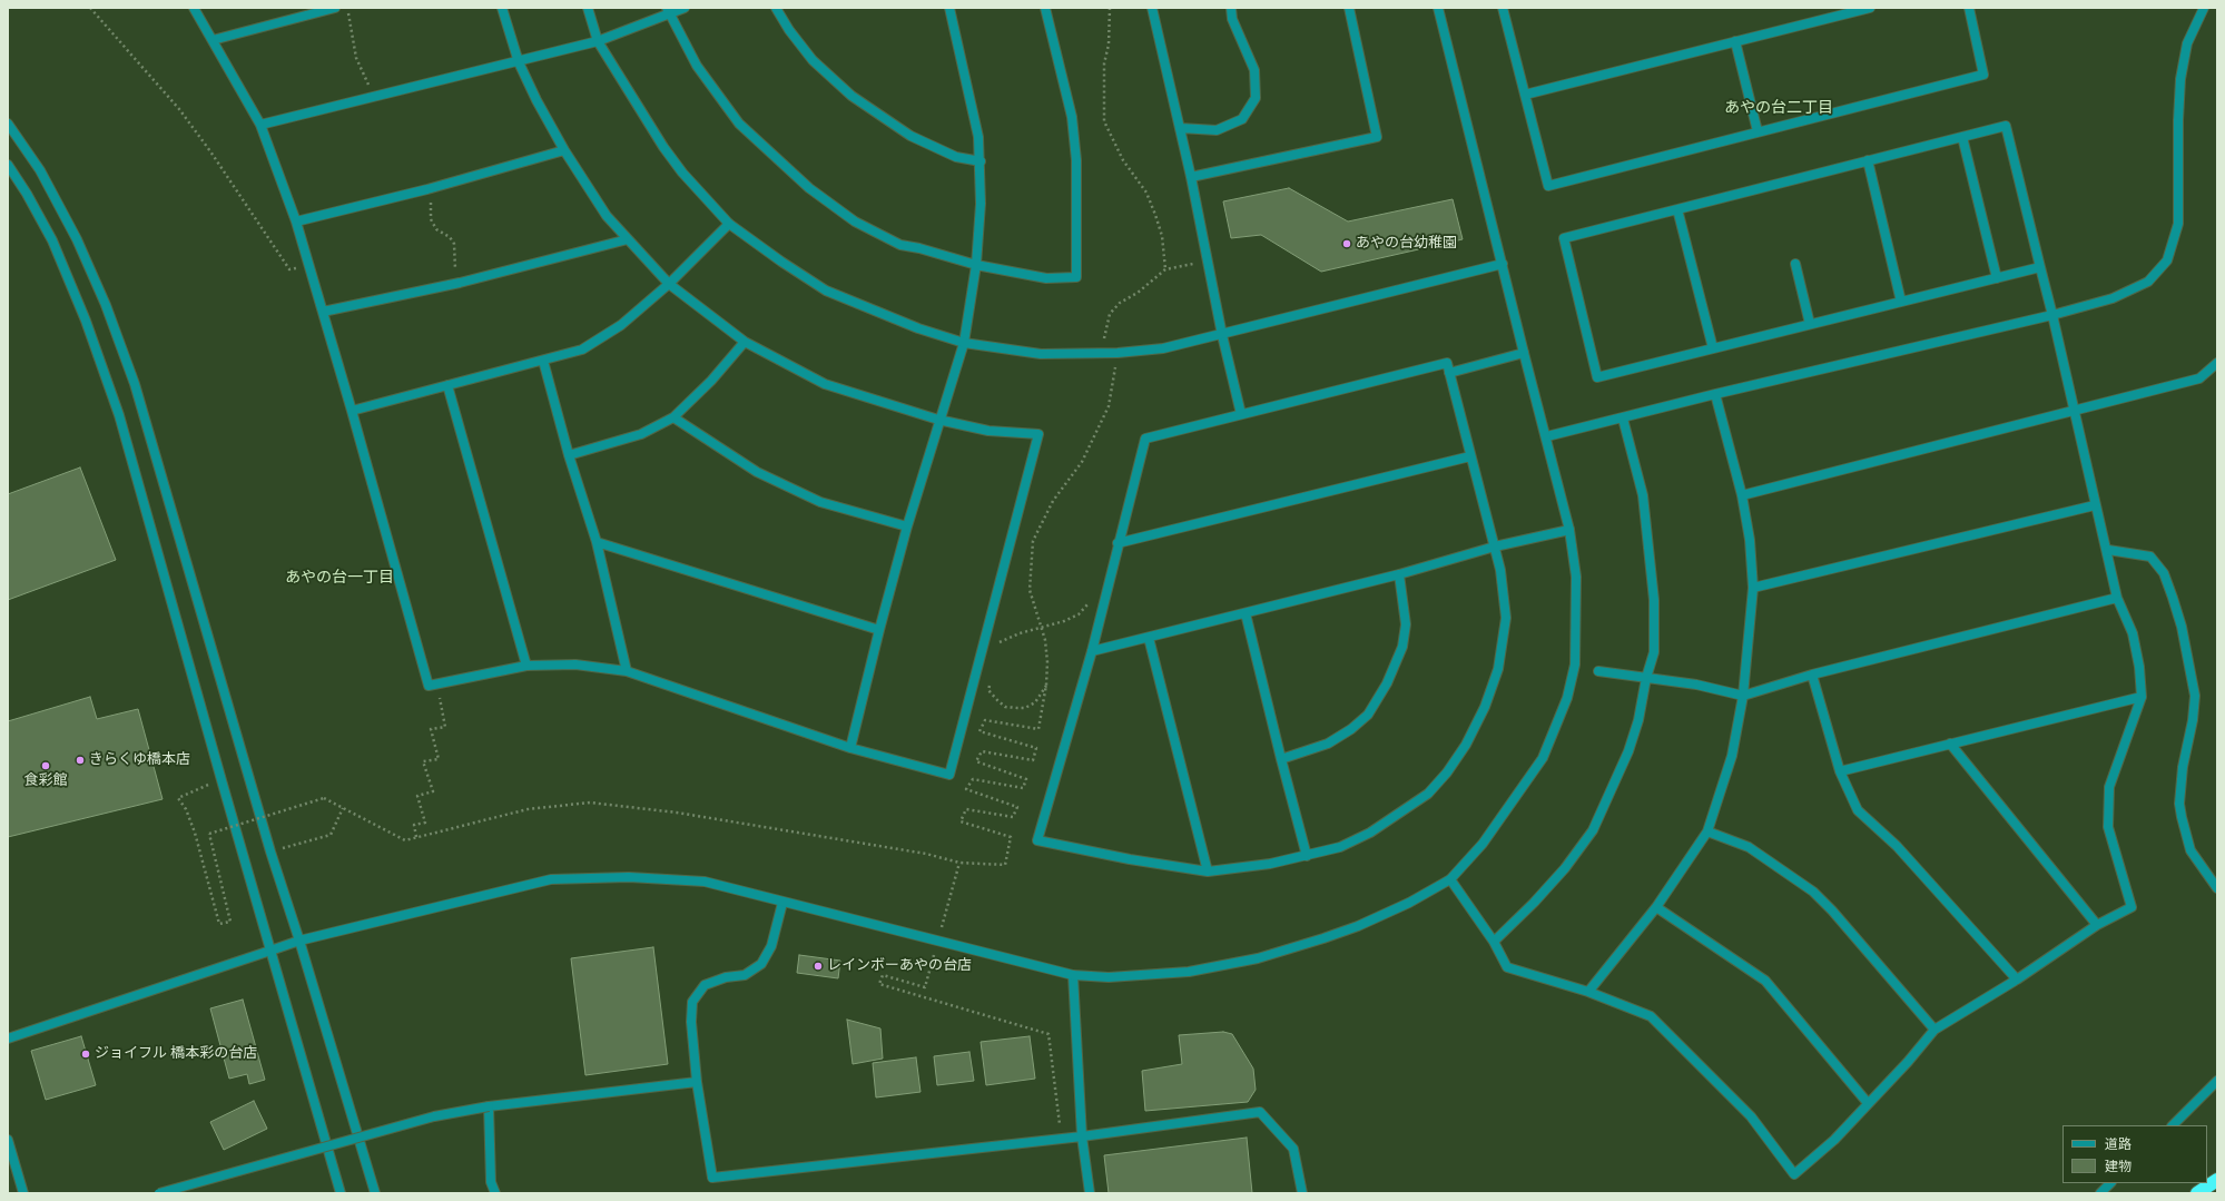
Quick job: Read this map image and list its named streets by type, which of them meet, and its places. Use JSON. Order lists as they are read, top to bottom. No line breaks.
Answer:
{"districts":["あやの台二丁目","あやの台一丁目"],"places":["あやの台幼稚園","きらくゆ橋本店","食彩館","レインボーあやの台店","ジョイフル 橋本彩の台店"],"legend":["道路","建物"]}
